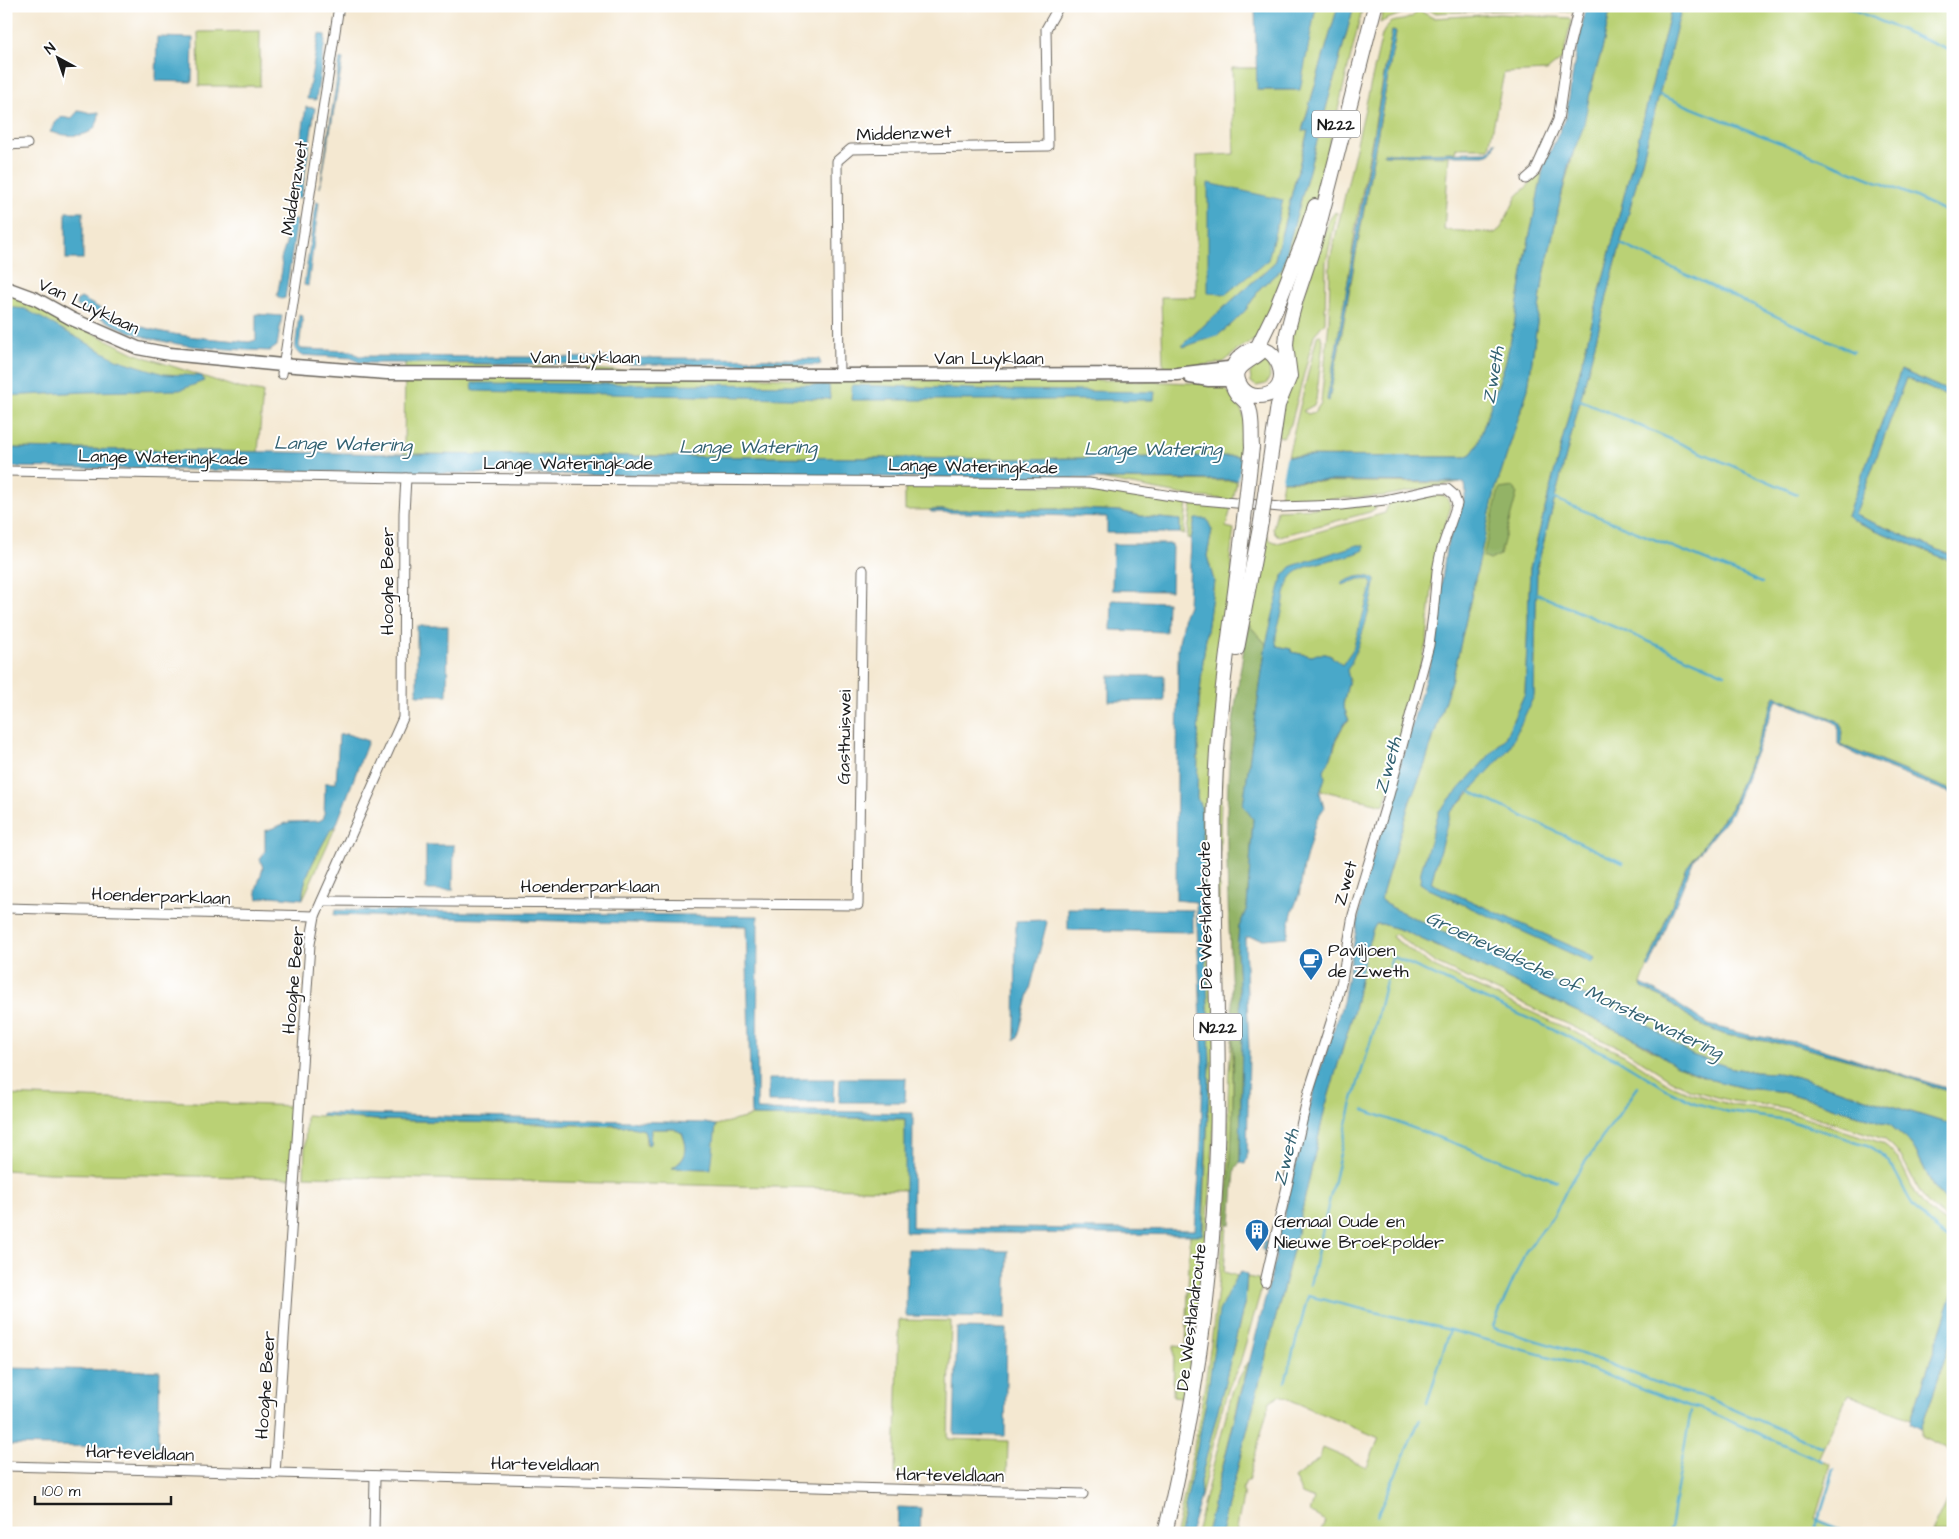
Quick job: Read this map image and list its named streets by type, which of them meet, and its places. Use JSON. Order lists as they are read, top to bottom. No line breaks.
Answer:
{"streets":{"main road":["N222","De Westlandroute"],"street":["Middenzwet","Van Luyklaan","Lange Wateringkade","Hooghe Beer","Gasthuiswei","Zwet","Hoenderparklaan","Harteveldlaan"]},"crossings":[["N222","Van Luyklaan"],["N222","De Westlandroute"],["Middenzwet","Van Luyklaan"],["Van Luyklaan","De Westlandroute"],["Lange Wateringkade","Hooghe Beer"],["Lange Wateringkade","Zwet"],["Hooghe Beer","Hoenderparklaan"],["Hooghe Beer","Harteveldlaan"],["Gasthuiswei","Hoenderparklaan"]],"water":["Zweth","Lange Watering","Groeneveldsche of Monsterwatering"],"places":{"cafe":["Paviljoen de Zweth"],"building":["Gemaal Oude en Nieuwe Broekpolder"]},"scale_bar":"100 m","north":"top left"}
